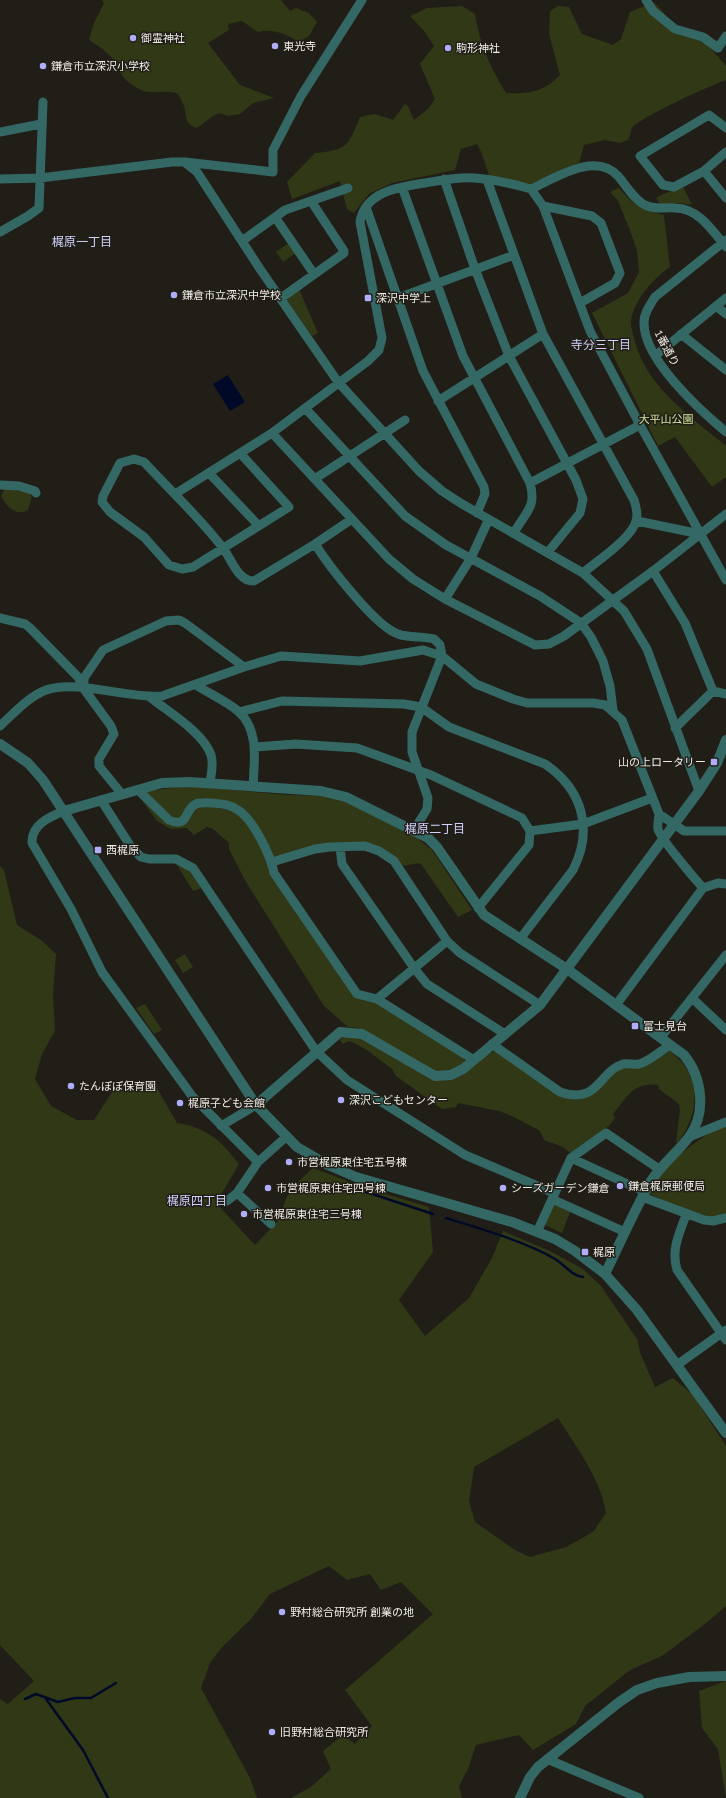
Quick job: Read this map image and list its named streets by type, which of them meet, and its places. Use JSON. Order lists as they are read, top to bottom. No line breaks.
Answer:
{"streets":{"street":["1番通り"]},"districts":["梶原一丁目","寺分三丁目","梶原二丁目","梶原四丁目"],"parks":["大平山公園"],"places":{"other":["御霊神社","東光寺","駒形神社","鎌倉市立深沢小学校","鎌倉市立深沢中学校","たんぽぽ保育園","深沢こどもセンター","梶原子ども会館","市営梶原東住宅五号棟","鎌倉梶原郵便局","市営梶原東住宅四号棟","シーズガーデン鎌倉","市営梶原東住宅三号棟","野村総合研究所 創業の地","旧野村総合研究所"],"transit":["深沢中学上","山の上ロータリー","西梶原","富士見台","梶原"]}}
